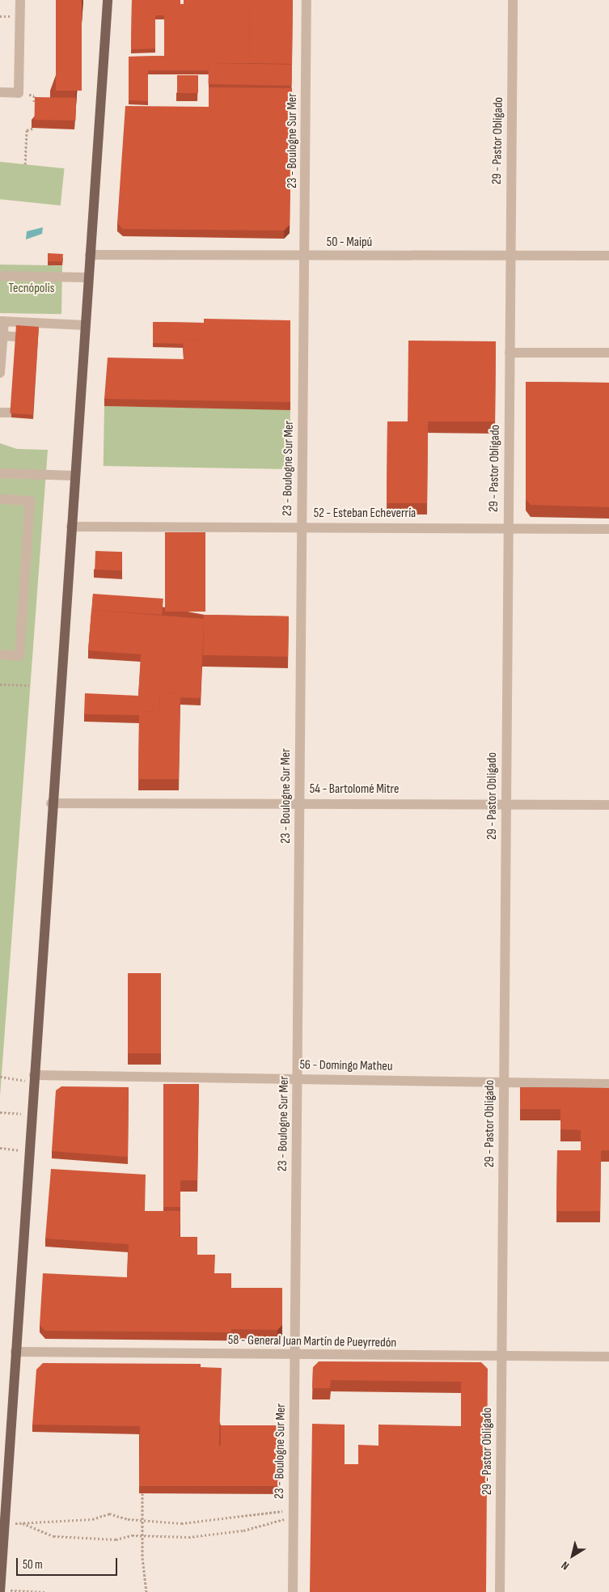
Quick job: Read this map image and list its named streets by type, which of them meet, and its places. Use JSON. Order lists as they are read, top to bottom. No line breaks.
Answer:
{"streets":{"street":["23 - Boulogne Sur Mer","29 - Pastor Obligado","50 - Maipú","52 - Esteban Echeverría","54 - Bartolomé Mitre","56 - Domingo Matheu","58 - General Juan Martín de Pueyrredón"]},"crossings":[["23 - Boulogne Sur Mer","50 - Maipú"],["23 - Boulogne Sur Mer","52 - Esteban Echeverría"],["23 - Boulogne Sur Mer","54 - Bartolomé Mitre"],["23 - Boulogne Sur Mer","56 - Domingo Matheu"],["23 - Boulogne Sur Mer","58 - General Juan Martín de Pueyrredón"],["29 - Pastor Obligado","50 - Maipú"],["29 - Pastor Obligado","52 - Esteban Echeverría"],["29 - Pastor Obligado","54 - Bartolomé Mitre"],["29 - Pastor Obligado","56 - Domingo Matheu"],["29 - Pastor Obligado","58 - General Juan Martín de Pueyrredón"]],"parks":["Tecnópolis"],"scale_bar":"50 m","north":"bottom left"}
